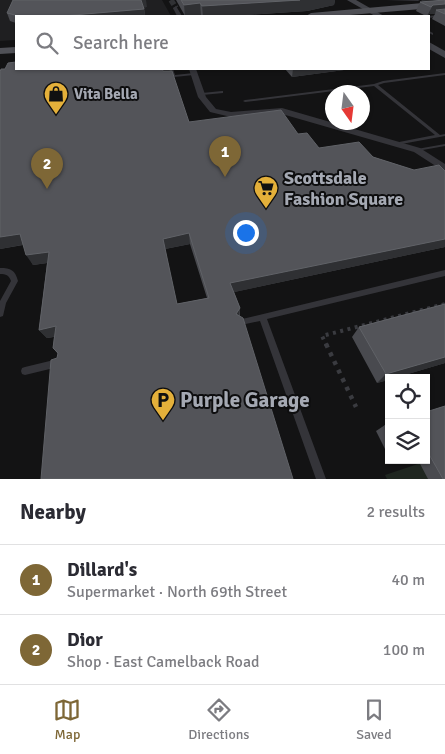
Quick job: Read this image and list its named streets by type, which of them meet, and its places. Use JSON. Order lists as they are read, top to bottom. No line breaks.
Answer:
{"places":{"shop":["Vita Bella"],"supermarket":["Scottsdale Fashion Square"],"parking":["Purple Garage"]},"north":"bottom","page":{"search":"Search here","pins":["1","2"],"heading":["Nearby","2 results"],"list":[{"mark":"1","name":"Dillard's","note":"Supermarket · North 69th Street","value":"40 m"},{"mark":"2","name":"Dior","note":"Shop · East Camelback Road","value":"100 m"}],"nav":["Map","Directions","Saved"]}}
